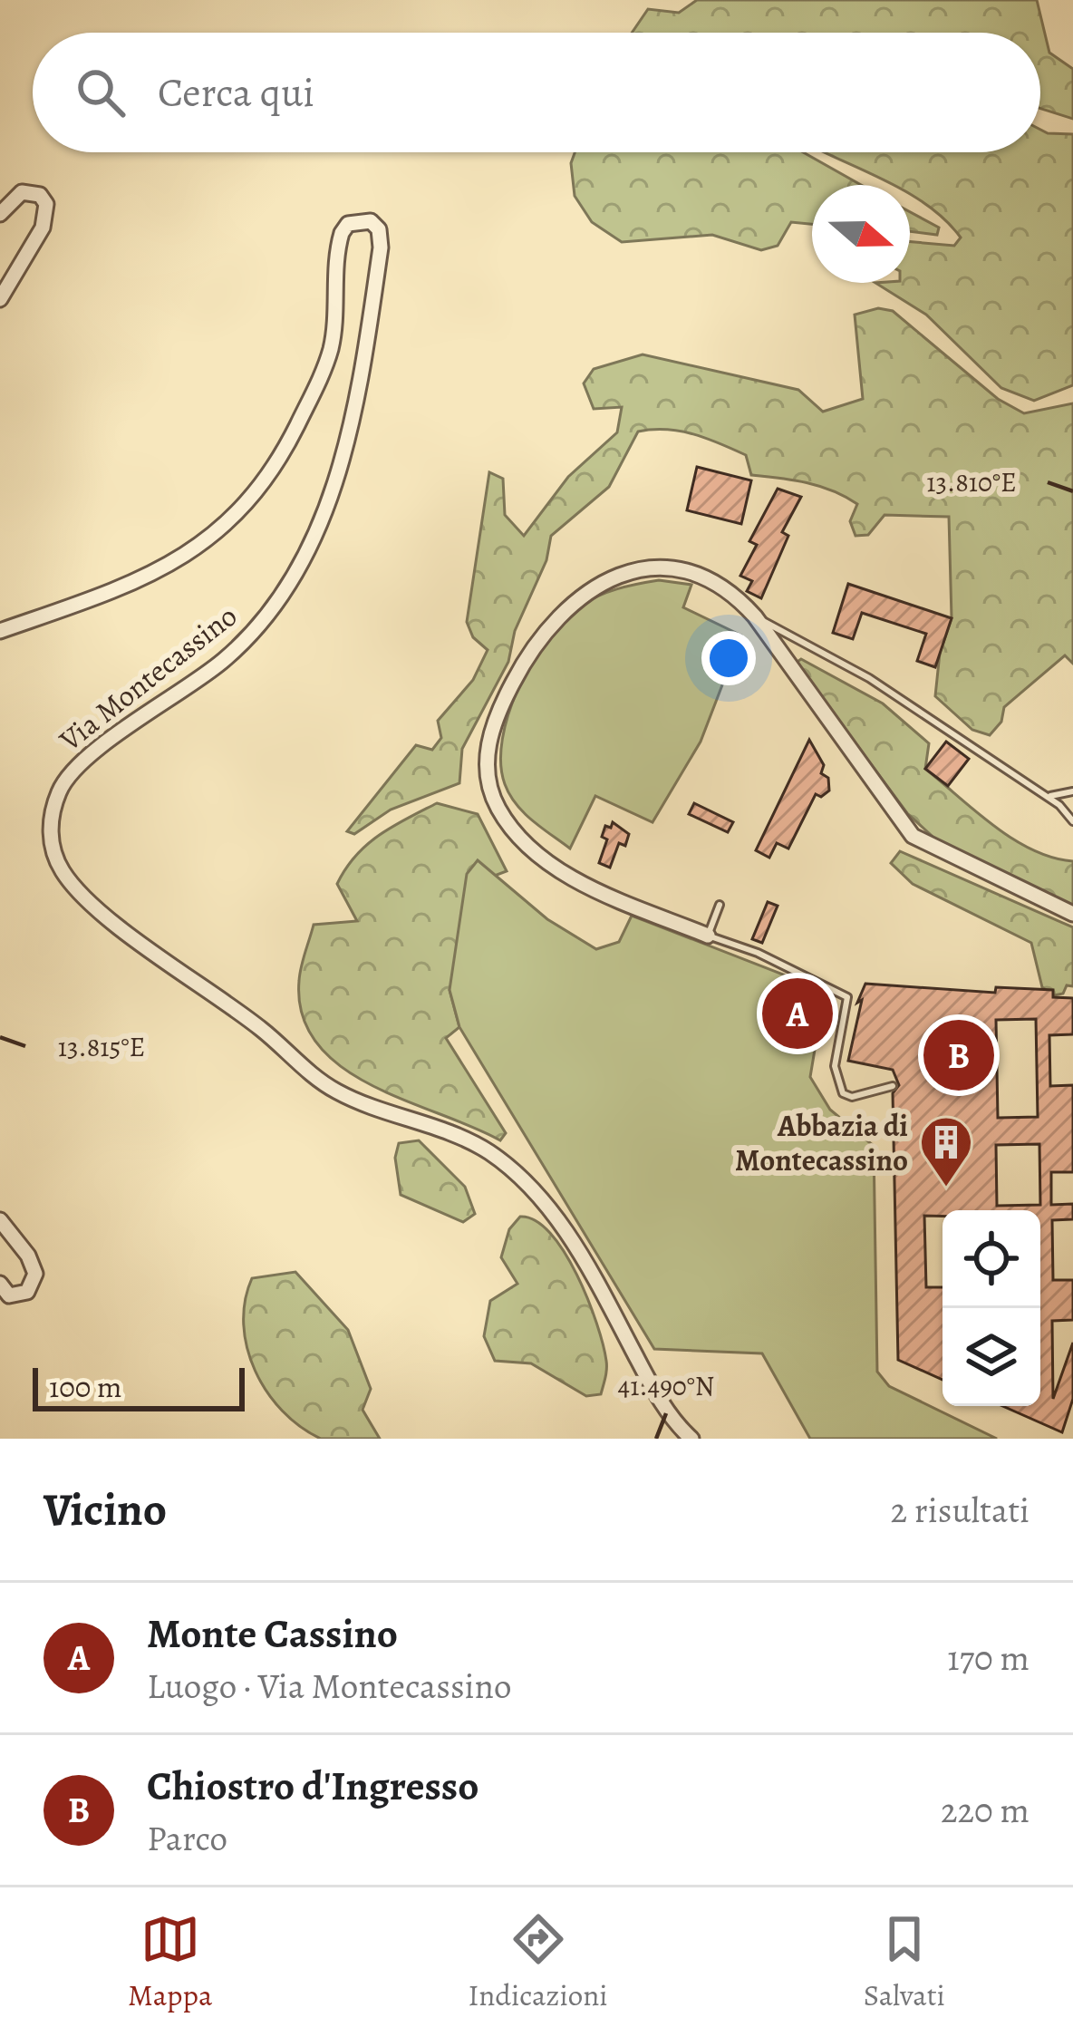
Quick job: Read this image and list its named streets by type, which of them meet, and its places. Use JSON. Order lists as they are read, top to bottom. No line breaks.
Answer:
{"streets":{"street":["Via Montecassino"]},"places":{"building":["Abbazia di Montecassino"]},"scale_bar":"100 m","north":"right","page":{"search":"Cerca qui","pins":["A","B"],"scale":"100 m","heading":["Vicino","2 risultati"],"list":[{"mark":"A","name":"Monte Cassino","note":"Luogo · Via Montecassino","value":"170 m"},{"mark":"B","name":"Chiostro d'Ingresso","note":"Parco","value":"220 m"}],"nav":["Mappa","Indicazioni","Salvati"]},"coordinates":["13.810°E","13.815°E","41.490°N"]}
